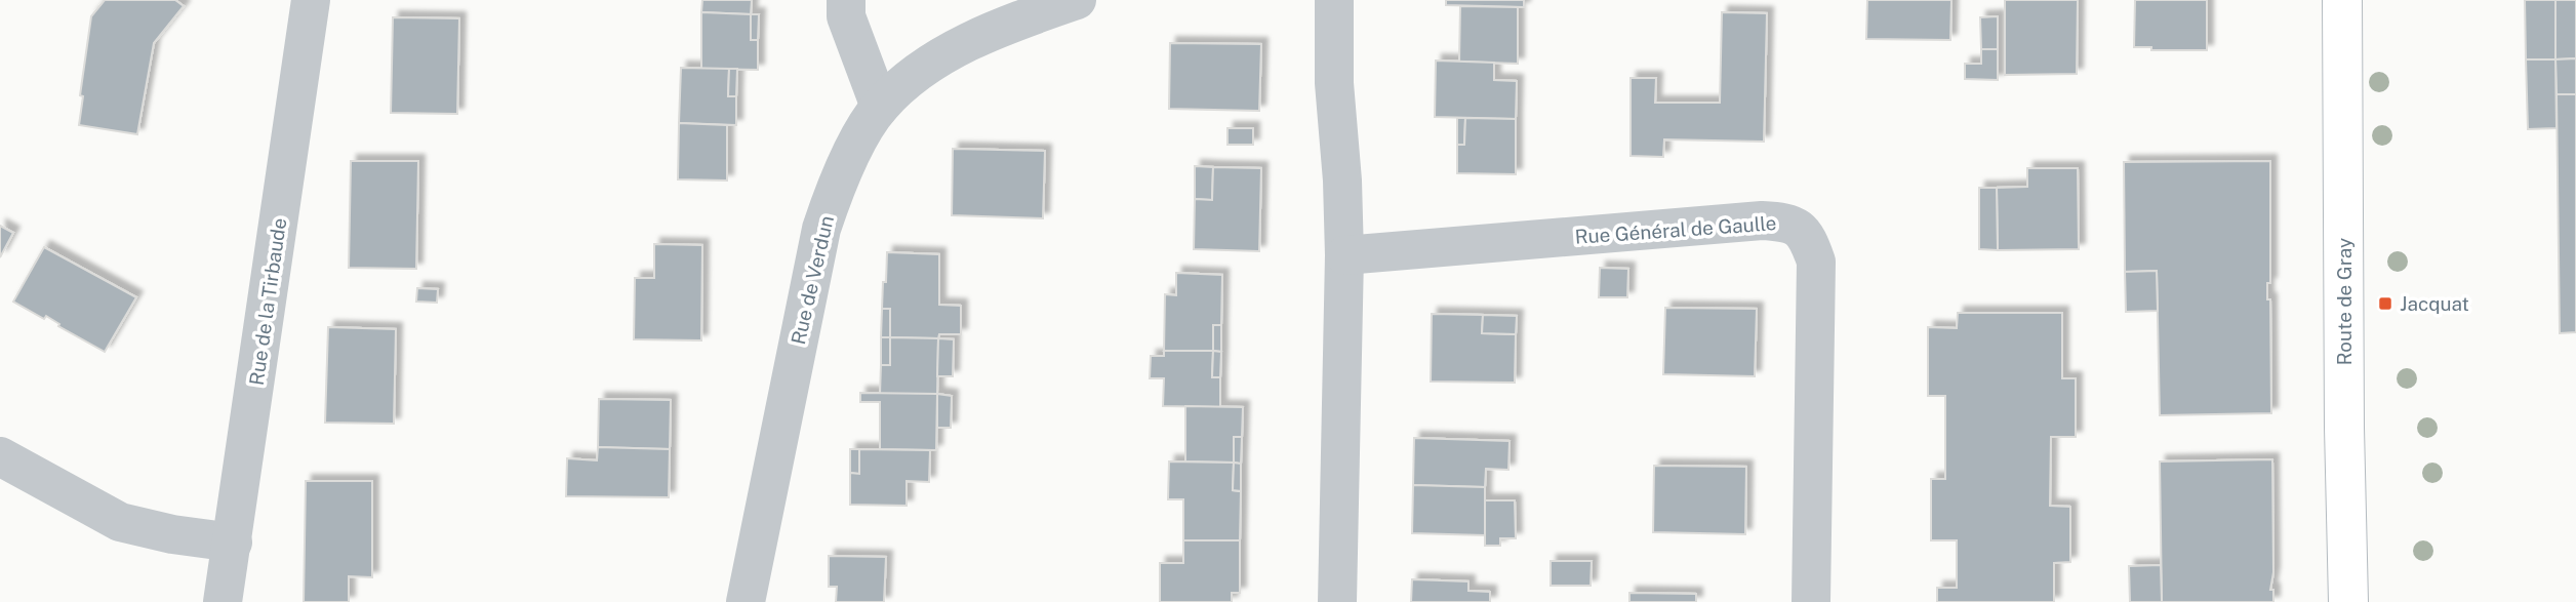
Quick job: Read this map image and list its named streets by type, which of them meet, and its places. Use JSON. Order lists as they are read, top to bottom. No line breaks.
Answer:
{"streets":{"main road":["Route de Gray"],"street":["Rue Général de Gaulle","Rue de Verdun","Rue de la Tirbaude"]},"places":{"transit":["Jacquat"]}}
